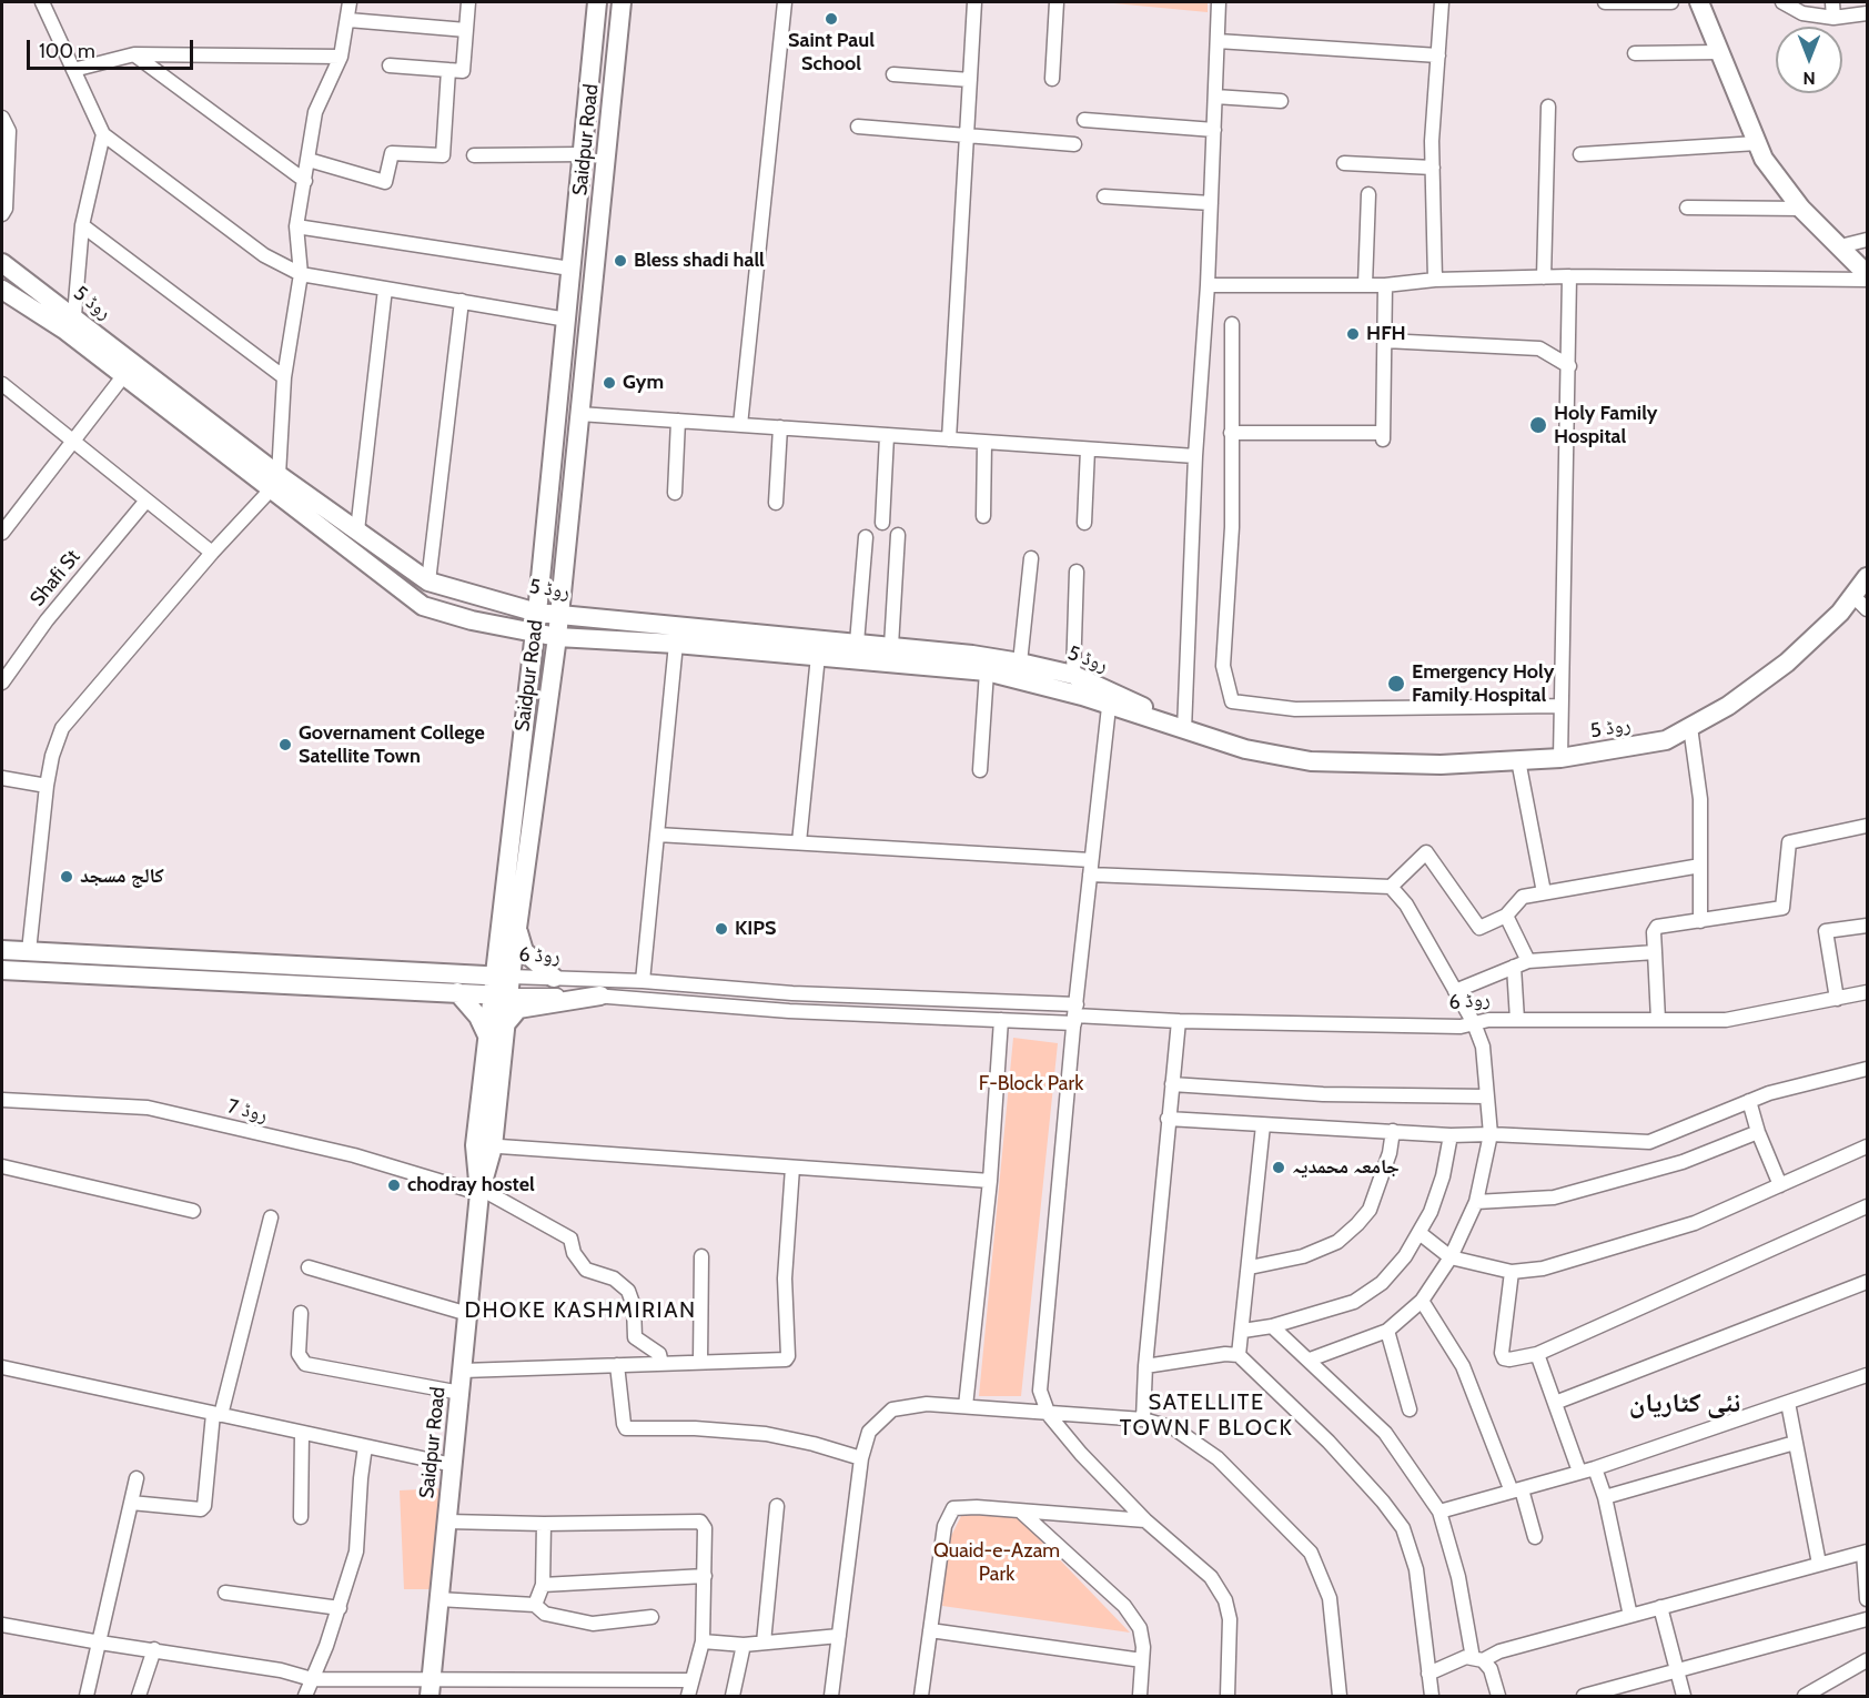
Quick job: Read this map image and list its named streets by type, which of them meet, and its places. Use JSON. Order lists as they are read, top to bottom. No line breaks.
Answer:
{"streets":{"main road":["Saidpur Road","روڈ 5","روڈ 6"],"street":["Shafi St","روڈ 7"]},"crossings":[["Saidpur Road","روڈ 5"],["Saidpur Road","روڈ 6"],["Saidpur Road","روڈ 7"]],"districts":["DHOKE KASHMIRIAN","SATELLITE TOWN F BLOCK","نئی کٹاریان"],"parks":["F-Block Park","Quaid-e-Azam Park"],"places":["Saint Paul School","Bless shadi hall","HFH","Gym","Holy Family Hospital","Emergency Holy Family Hospital","Governament College Satellite Town","کالج مسجد","KIPS","جامعہ محمدیہ","chodray hostel"],"scale_bar":"100 m","north":"bottom"}
